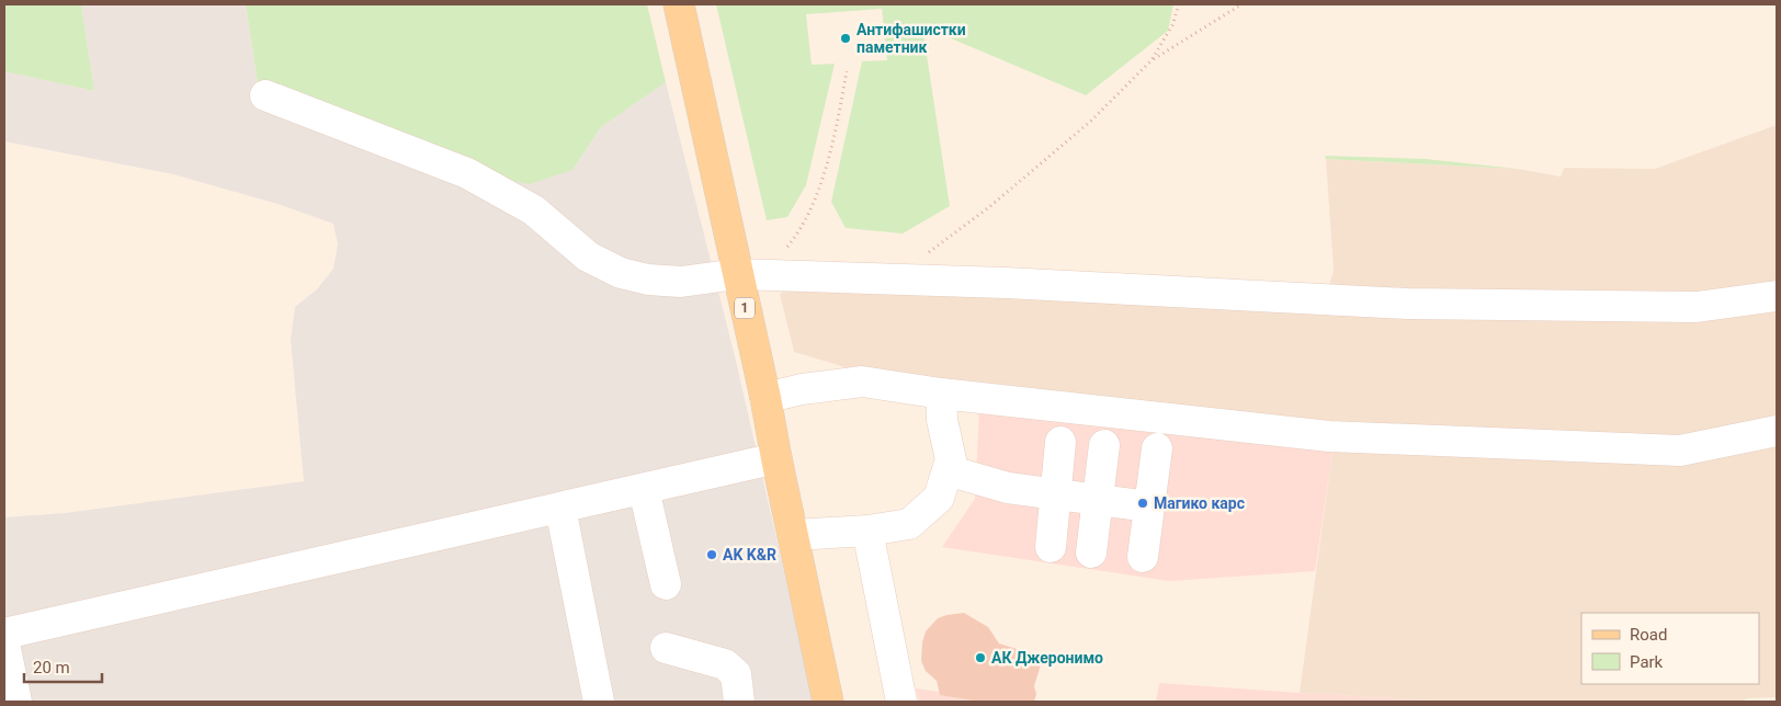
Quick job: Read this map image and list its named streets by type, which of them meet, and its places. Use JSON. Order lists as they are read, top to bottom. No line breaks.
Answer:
{"streets":{"main road":["1"]},"places":["Антифашистки паметник","Магико карс","AK K&R","АК Джеронимо"],"legend":["Road","Park"],"scale_bar":"20 m"}
